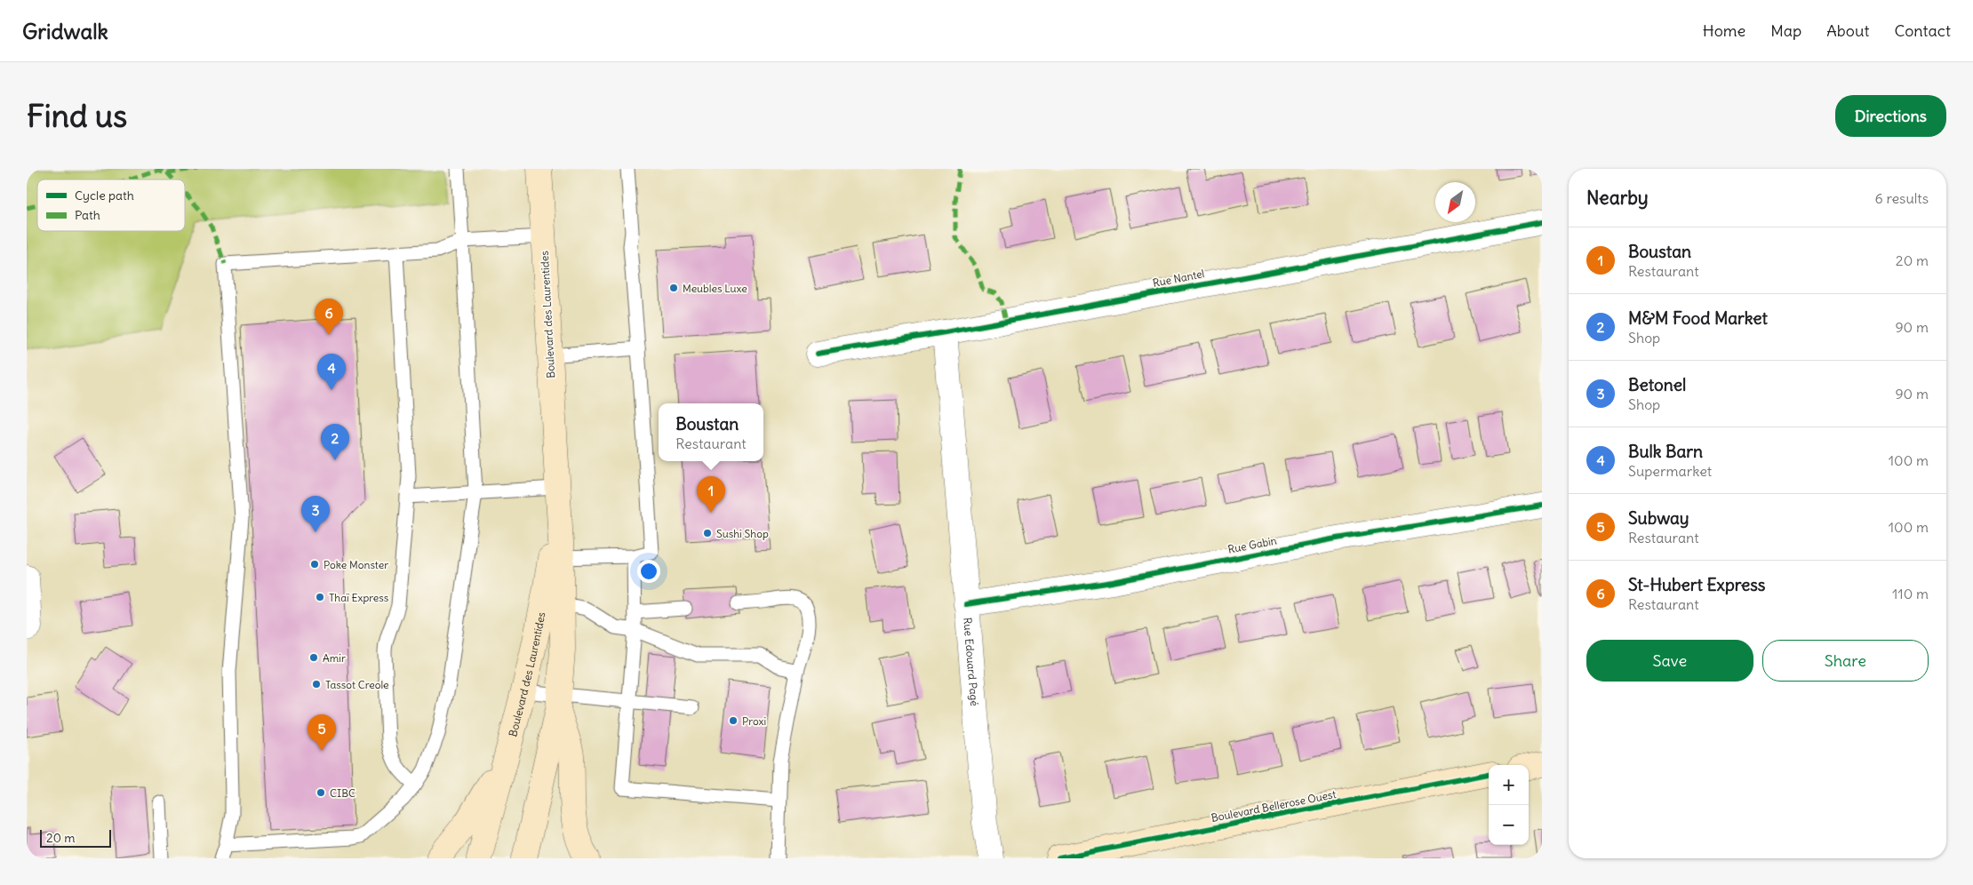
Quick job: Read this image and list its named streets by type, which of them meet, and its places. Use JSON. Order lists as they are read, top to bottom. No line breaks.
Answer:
{"streets":{"main road":["Boulevard des Laurentides","Boulevard Bellerose Ouest"],"street":["Rue Nantel","Rue Gabin","Rue Edouard Pagé"]},"crossings":[["Rue Nantel","Rue Edouard Pagé"],["Rue Gabin","Rue Edouard Pagé"]],"places":["Meubles Luxe","Sushi Shop","Poke Monster","Thaï Express","Amir","Tassot Creole","Proxi","CIBC"],"legend":["Cycle path","Path"],"scale_bar":"20 m","north":"bottom left","page":{"header":"Gridwalk","nav":["Home","Map","About","Contact"],"buttons":["Directions",["Save","Share"]],"title":"Find us","heading":["Nearby","6 results"],"list":[{"mark":"1","name":"Boustan","note":"Restaurant","value":"20 m"},{"mark":"2","name":"M&M Food Market","note":"Shop","value":"90 m"},{"mark":"3","name":"Betonel","note":"Shop","value":"90 m"},{"mark":"4","name":"Bulk Barn","note":"Supermarket","value":"100 m"},{"mark":"5","name":"Subway","note":"Restaurant","value":"100 m"},{"mark":"6","name":"St-Hubert Express","note":"Restaurant","value":"110 m"}],"pins":["6","4","2","1","3","5"],"popup":["Boustan","Restaurant"],"map_buttons":["+","−"],"scale":"20 m"}}
